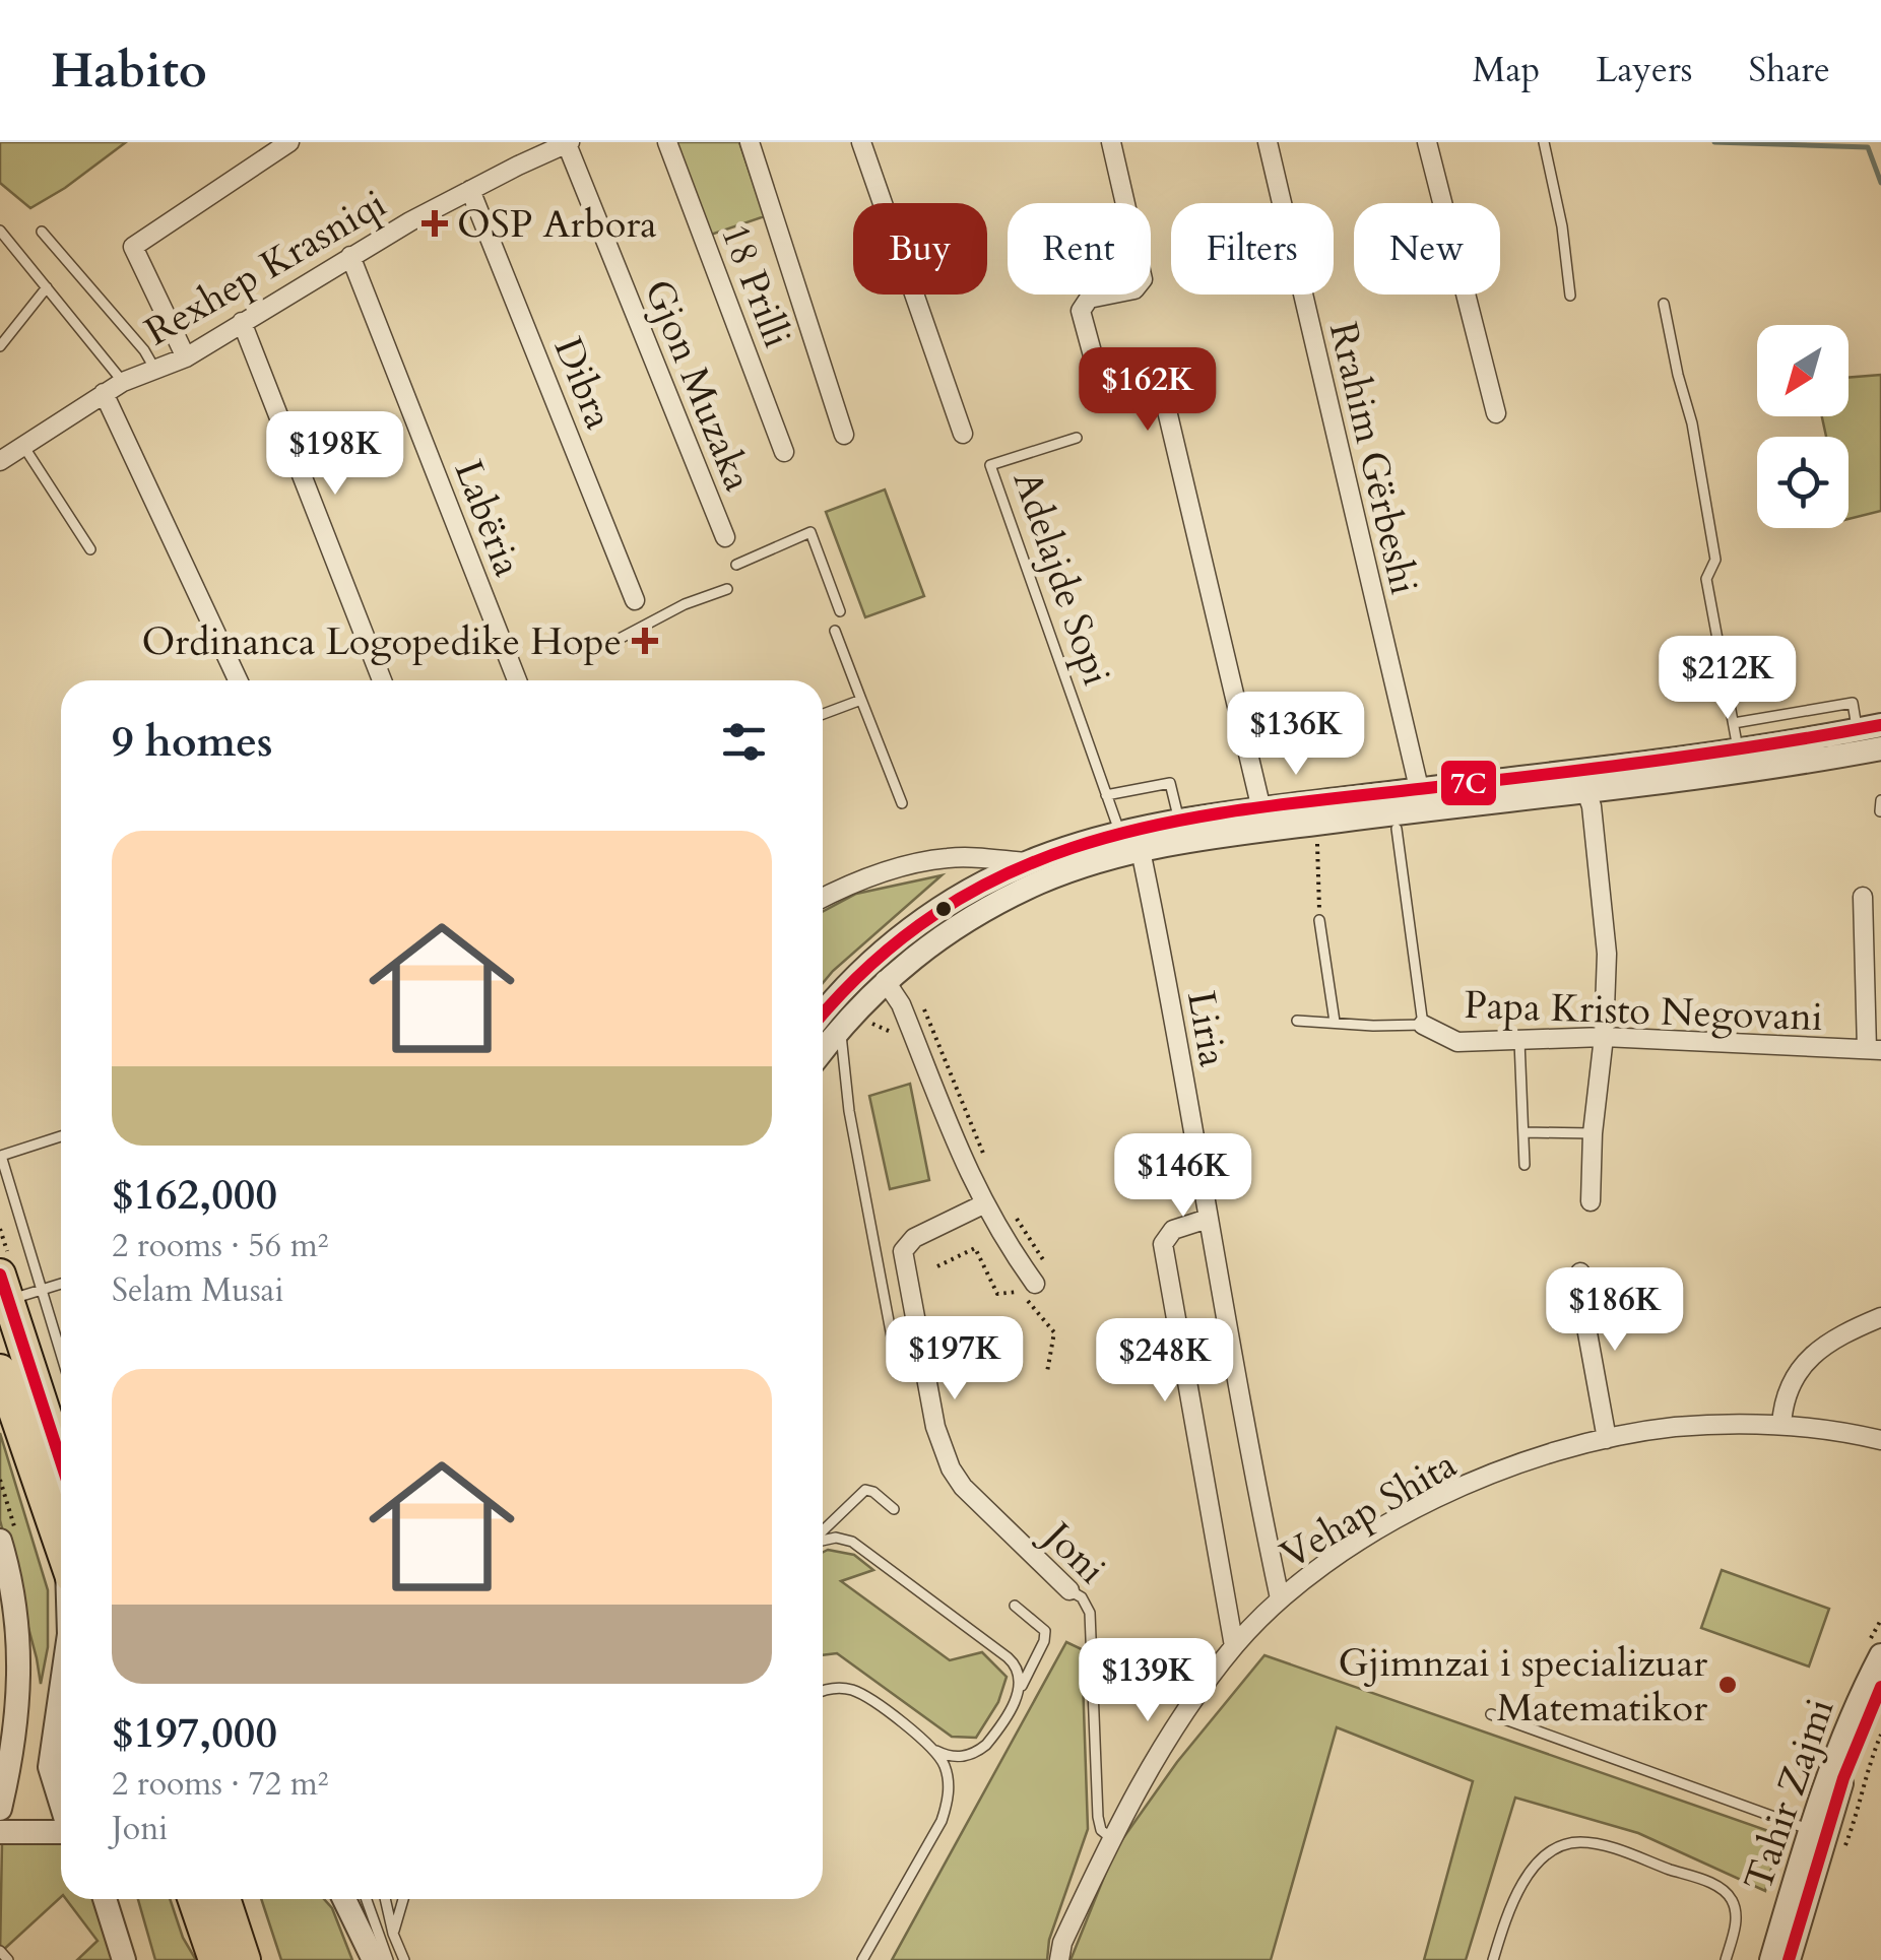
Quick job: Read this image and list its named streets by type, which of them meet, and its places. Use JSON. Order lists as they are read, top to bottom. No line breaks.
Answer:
{"streets":{"street":["Rexhep Krasniqi","18 Prilli","Dibra","Gjon Muzaka","Rrahim Gërbeshi","Labëria","Papa Kristo Negovani","Liria","Vehap Shita","Joni","Tahir Zajmi"],"lane":["Adelajde Sopi"]},"crossings":[["Rexhep Krasniqi","Dibra"],["Rexhep Krasniqi","Gjon Muzaka"],["Rexhep Krasniqi","Labëria"],["Adelajde Sopi","Liria"],["Liria","Vehap Shita"],["Vehap Shita","Joni"]],"places":{"health":["OSP Arbora","Ordinanca Logopedike Hope"],"other":["Gjimnzai i specializuar Matematikor"]},"lines":["transit line 7C"],"north":"bottom left","page":{"header":"Habito","nav":["Map","Layers","Share"],"chip":["Buy","Rent","Filters","New"],"price":["$162K","$198K","$212K","$136K","$146K","$186K","$197K","$248K","$139K"],"heading":"9 homes","list":[{"name":"$162,000","note":"2 rooms · 56 m² · Selam Musai"},{"name":"$197,000","note":"2 rooms · 72 m² · Joni"}]}}
